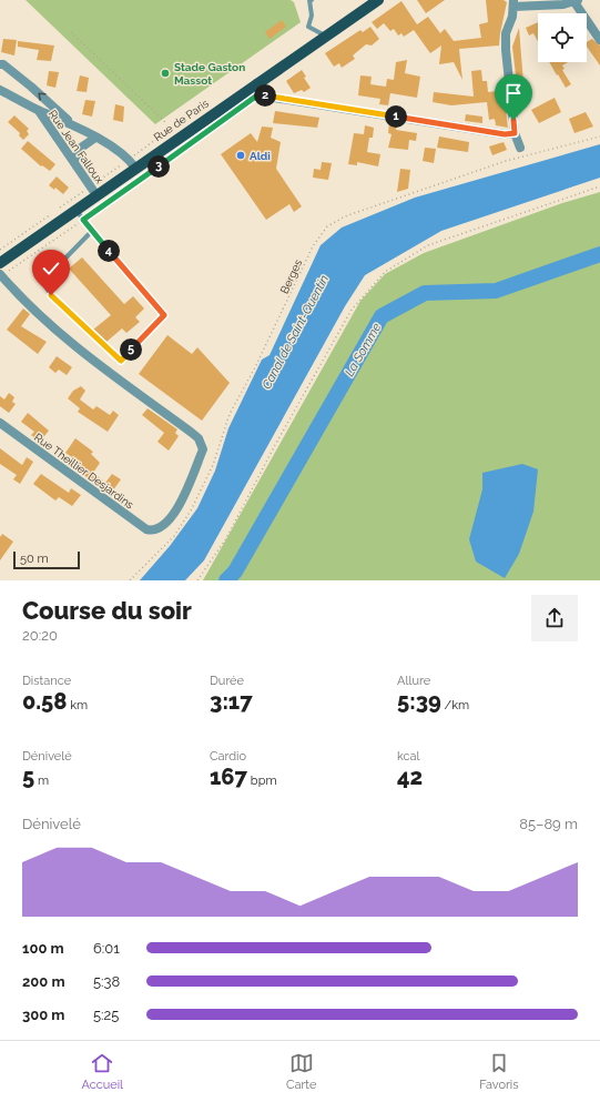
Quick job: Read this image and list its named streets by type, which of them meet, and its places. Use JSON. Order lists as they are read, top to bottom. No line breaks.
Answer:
{"streets":{"main road":["Rue de Paris"],"street":["Rue Jean Falloux","Rue Theillier Desjardins"],"path":["Berges"]},"crossings":[["Rue de Paris","Rue Jean Falloux"]],"water":["Canal de Saint-Quentin","La Somme"],"places":["Stade Gaston Massot","Aldi"],"scale_bar":"50 m","page":{"pins":["2","1","3","4","5"],"scale":"50 m","heading":["Course du soir","20:20"],"stats":[["Distance","0.58 km"],["Durée","3:17"],["Allure","5:39 /km"],["Dénivelé","5 m"],["Cardio","167 bpm"],["kcal","42"]],"chart":["Dénivelé","85–89 m"],"list":[{"name":"100 m","note":"6:01"},{"name":"200 m","note":"5:38"},{"name":"300 m","note":"5:25"}],"tabs":["Accueil","Carte","Favoris"]}}
